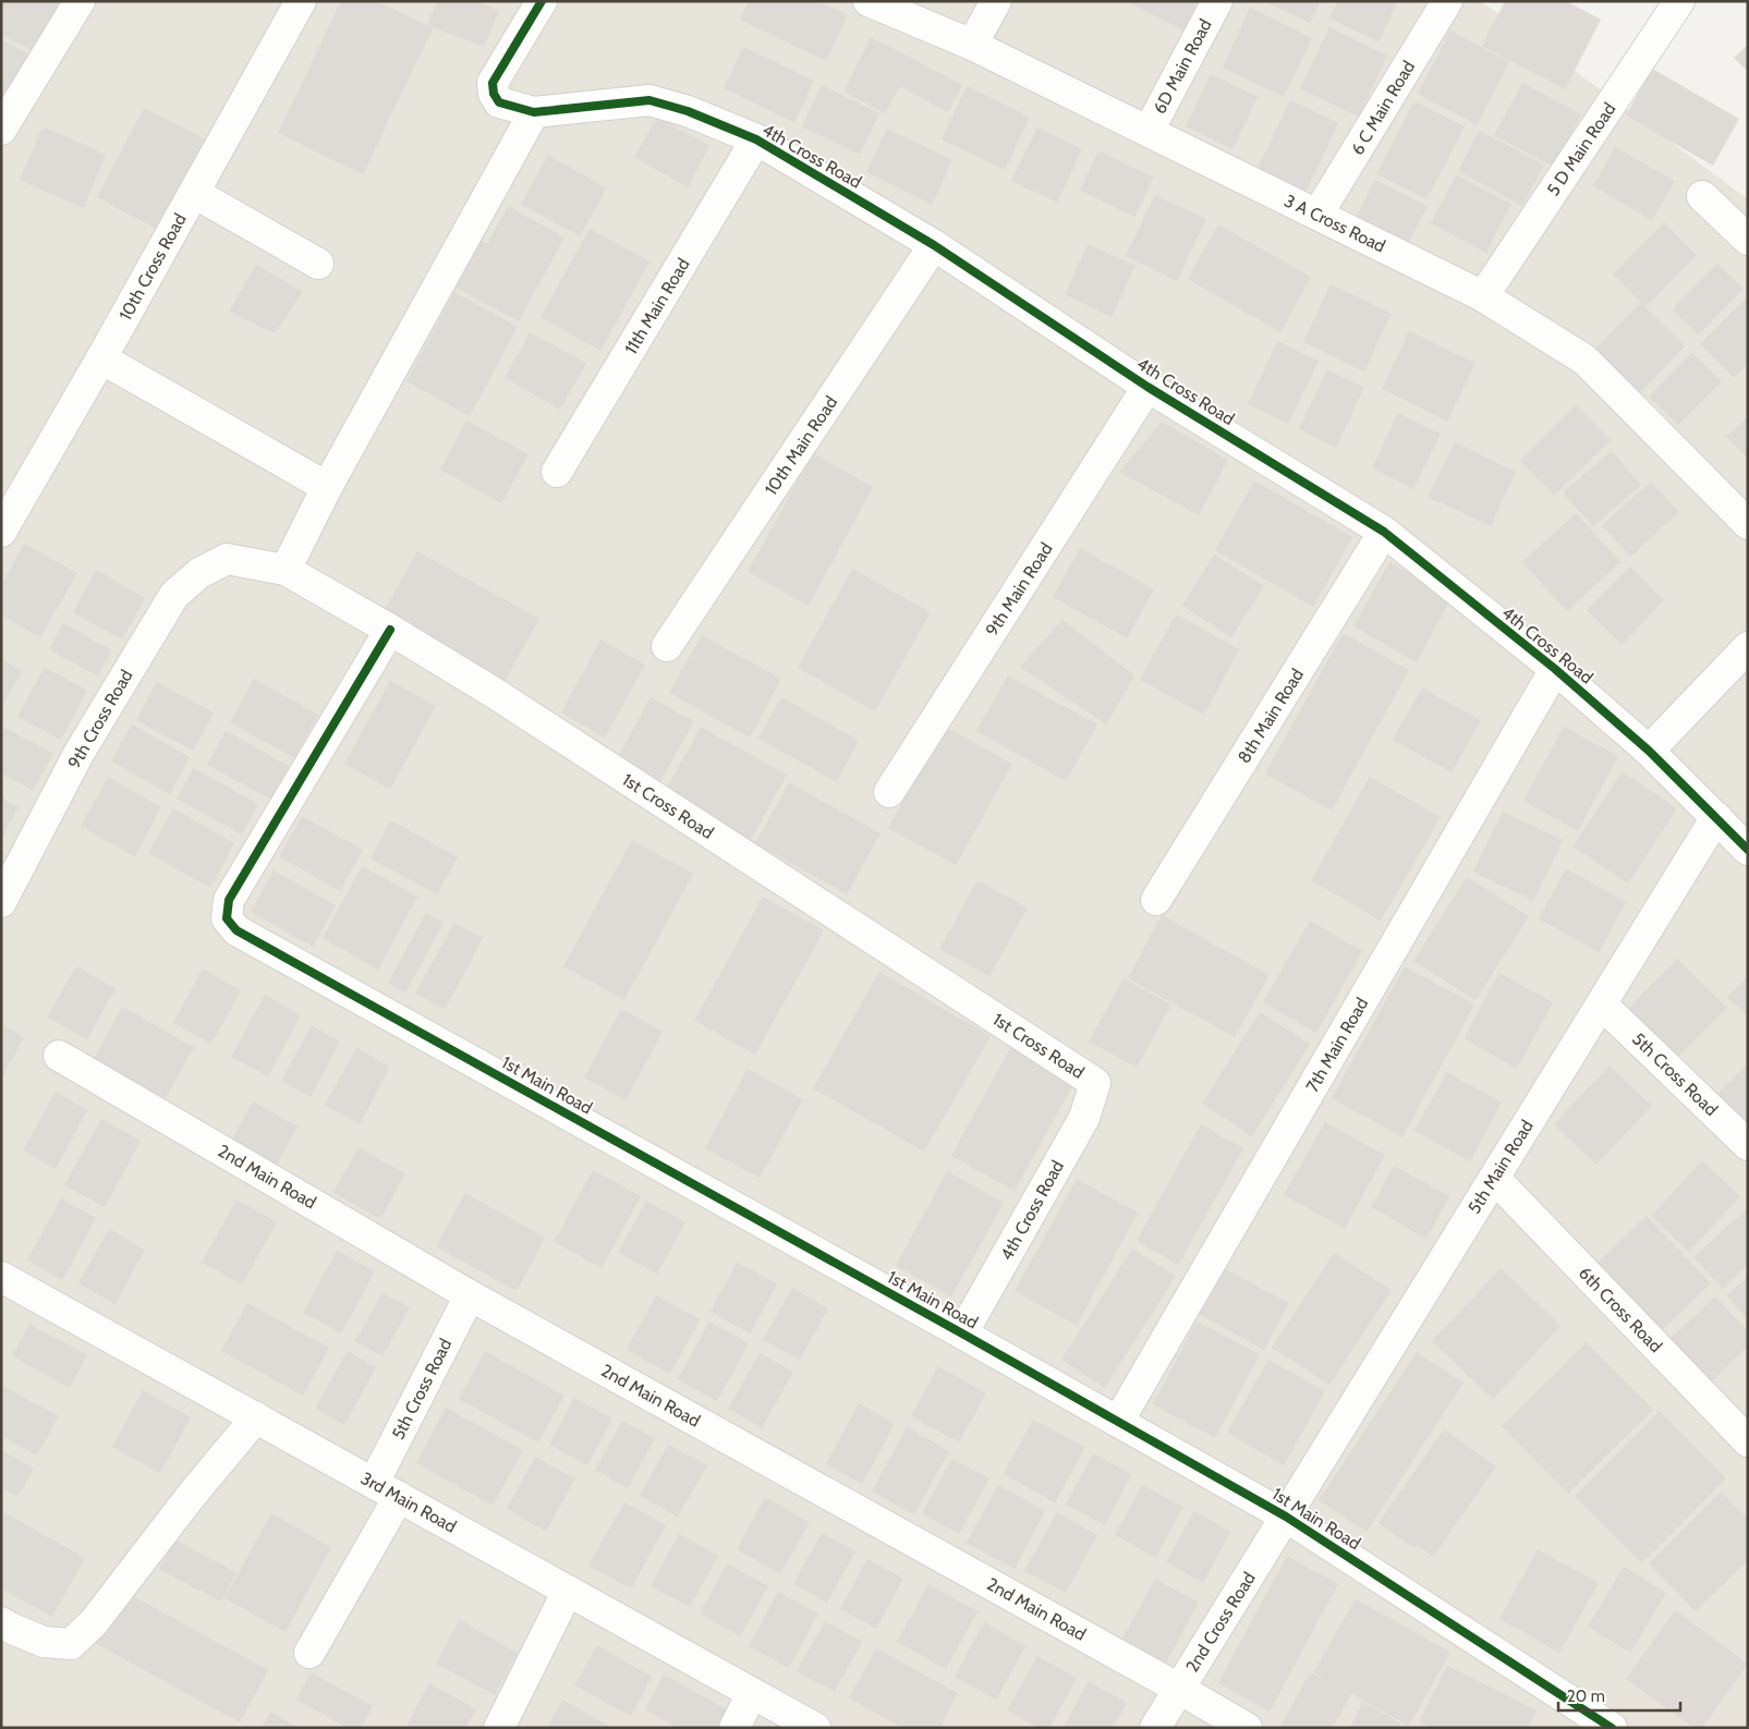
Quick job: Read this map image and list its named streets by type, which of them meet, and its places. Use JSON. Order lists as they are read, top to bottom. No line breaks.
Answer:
{"streets":{"street":["6D Main Road","6 C Main Road","5 D Main Road","4th Cross Road","3 A Cross Road","10th Cross Road","11th Main Road","10th Main Road","9th Main Road","8th Main Road","9th Cross Road","1st Cross Road","7th Main Road","5th Cross Road","1st Main Road","5th Main Road","2nd Main Road","6th Cross Road","3rd Main Road","2nd Cross Road"]},"crossings":[["6D Main Road","3 A Cross Road"],["6 C Main Road","3 A Cross Road"],["5 D Main Road","3 A Cross Road"],["4th Cross Road","11th Main Road"],["4th Cross Road","10th Main Road"],["4th Cross Road","9th Main Road"],["4th Cross Road","8th Main Road"],["4th Cross Road","1st Cross Road"],["4th Cross Road","7th Main Road"],["4th Cross Road","1st Main Road"],["4th Cross Road","5th Main Road"],["9th Cross Road","1st Cross Road"],["1st Cross Road","1st Main Road"],["7th Main Road","1st Main Road"],["5th Cross Road","5th Main Road"],["5th Cross Road","2nd Main Road"],["5th Cross Road","3rd Main Road"],["1st Main Road","5th Main Road"],["1st Main Road","2nd Cross Road"],["5th Main Road","6th Cross Road"],["5th Main Road","2nd Cross Road"],["2nd Main Road","2nd Cross Road"]],"scale_bar":"20 m"}
